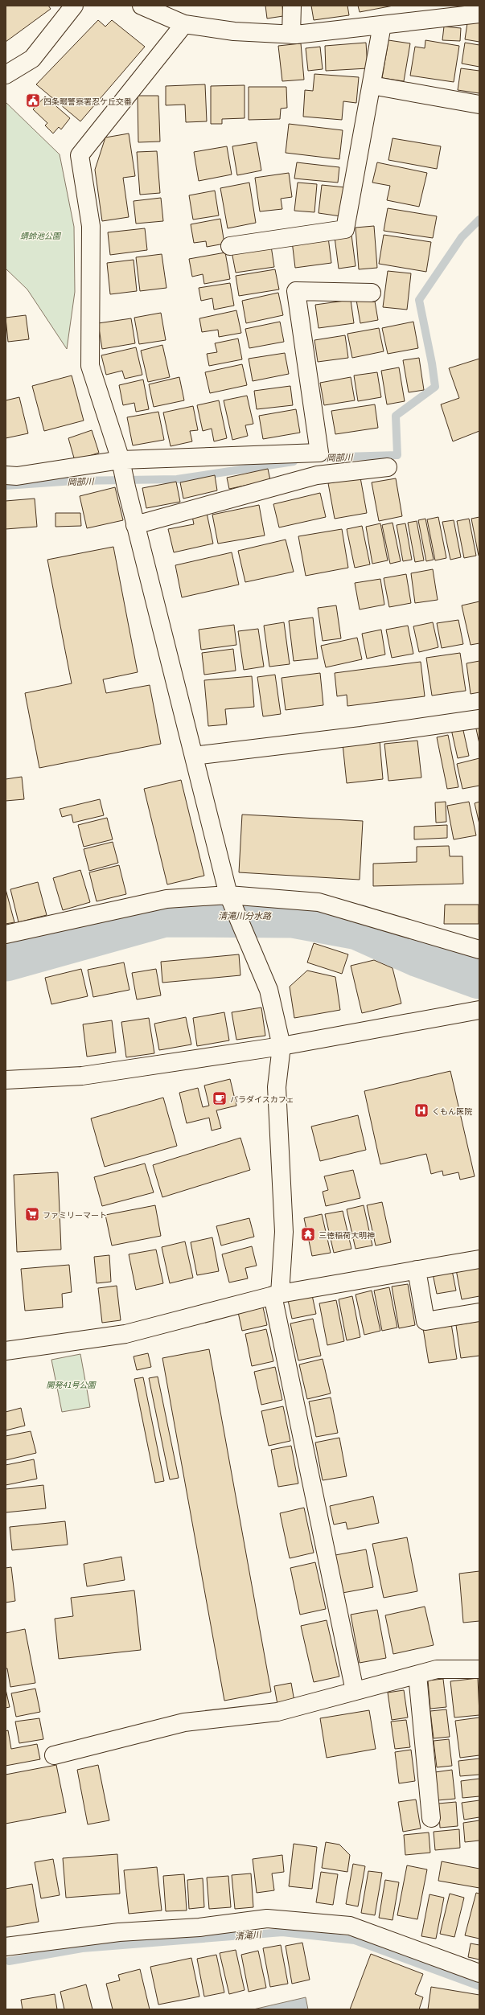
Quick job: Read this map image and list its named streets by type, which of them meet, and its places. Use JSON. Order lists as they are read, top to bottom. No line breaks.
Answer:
{"water":["岡部川","清滝川分水路","清滝川"],"parks":["蜻蛉池公園","開発41号公園"],"places":{"public building":["四条畷警察署忍ケ丘交番"],"cafe":["パラダイスカフェ"],"hospital":["くもん医院"],"supermarket":["ファミリーマート"],"temple":["三徳稲荷大明神"]}}
